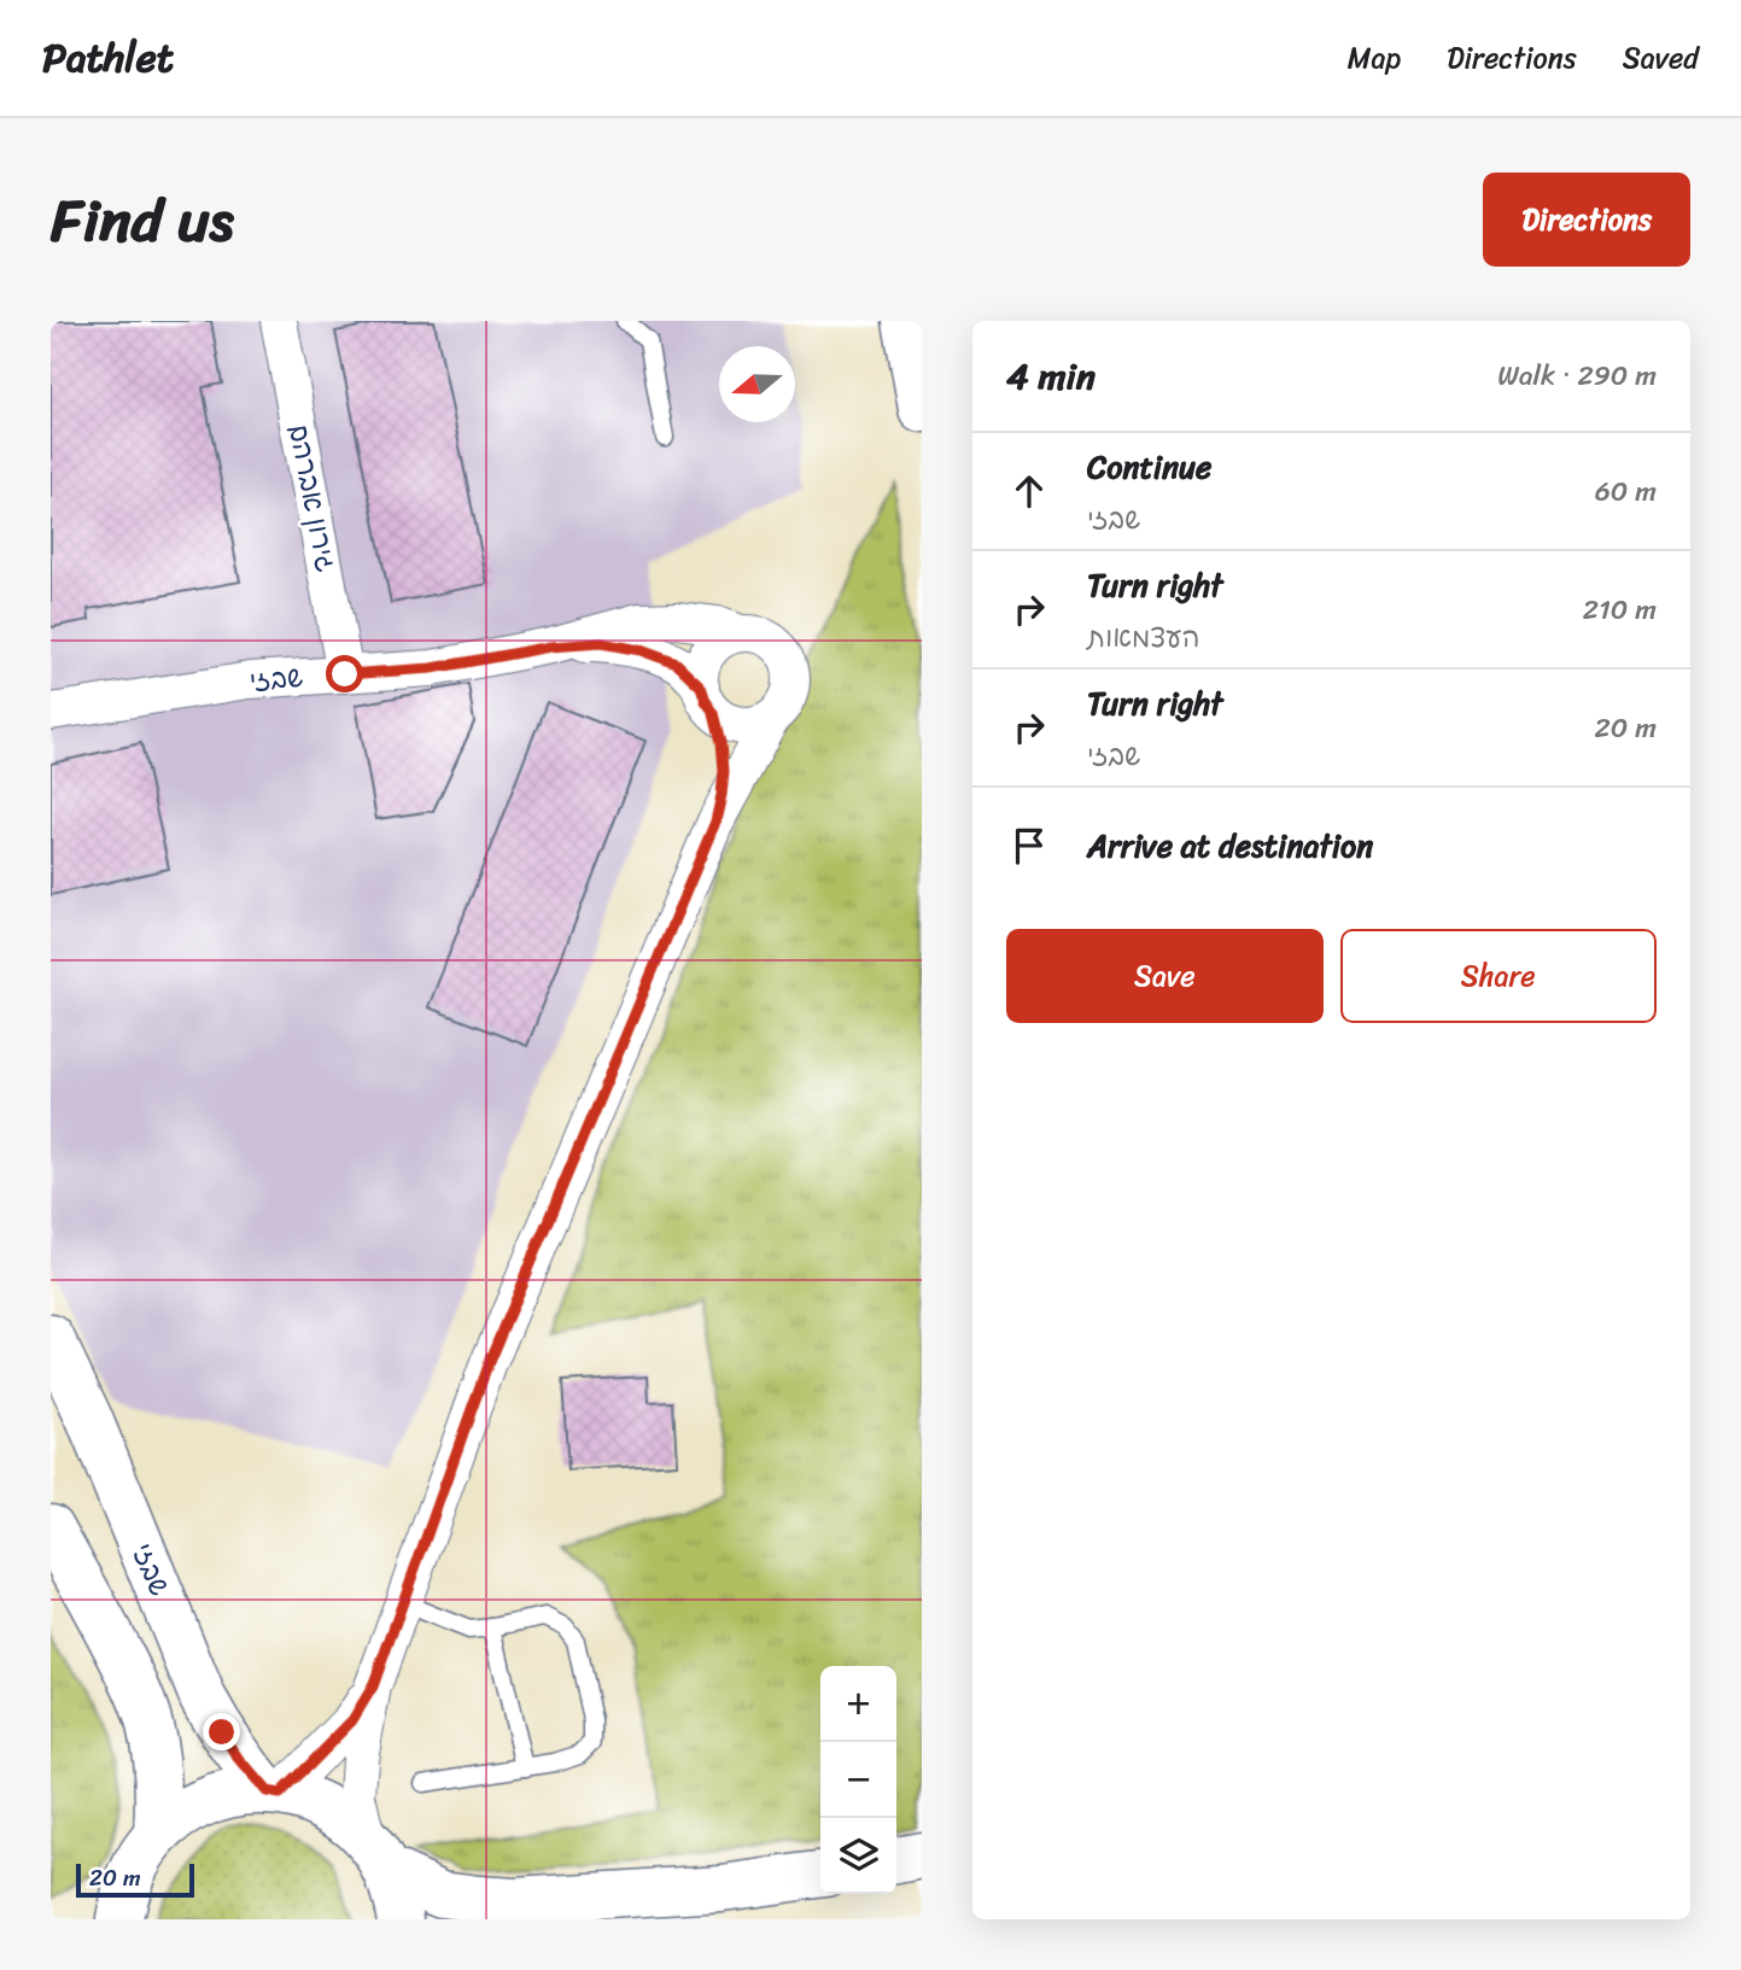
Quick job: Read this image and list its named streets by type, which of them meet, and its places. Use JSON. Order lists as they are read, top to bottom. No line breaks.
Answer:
{"streets":{"street":["גירון אברהם","שבזי"]},"crossings":[["גירון אברהם","שבזי"]],"scale_bar":"20 m","north":"left","page":{"header":"Pathlet","nav":["Map","Directions","Saved"],"title":"Find us","buttons":["Directions",["Save","Share"]],"heading":["4 min","Walk · 290 m"],"list":[["Continue","שבזי","60 m"],["Turn right","העצמאות","210 m"],["Turn right","שבזי","20 m"],"Arrive at destination"],"map_buttons":["+","−"],"scale":"20 m"}}
